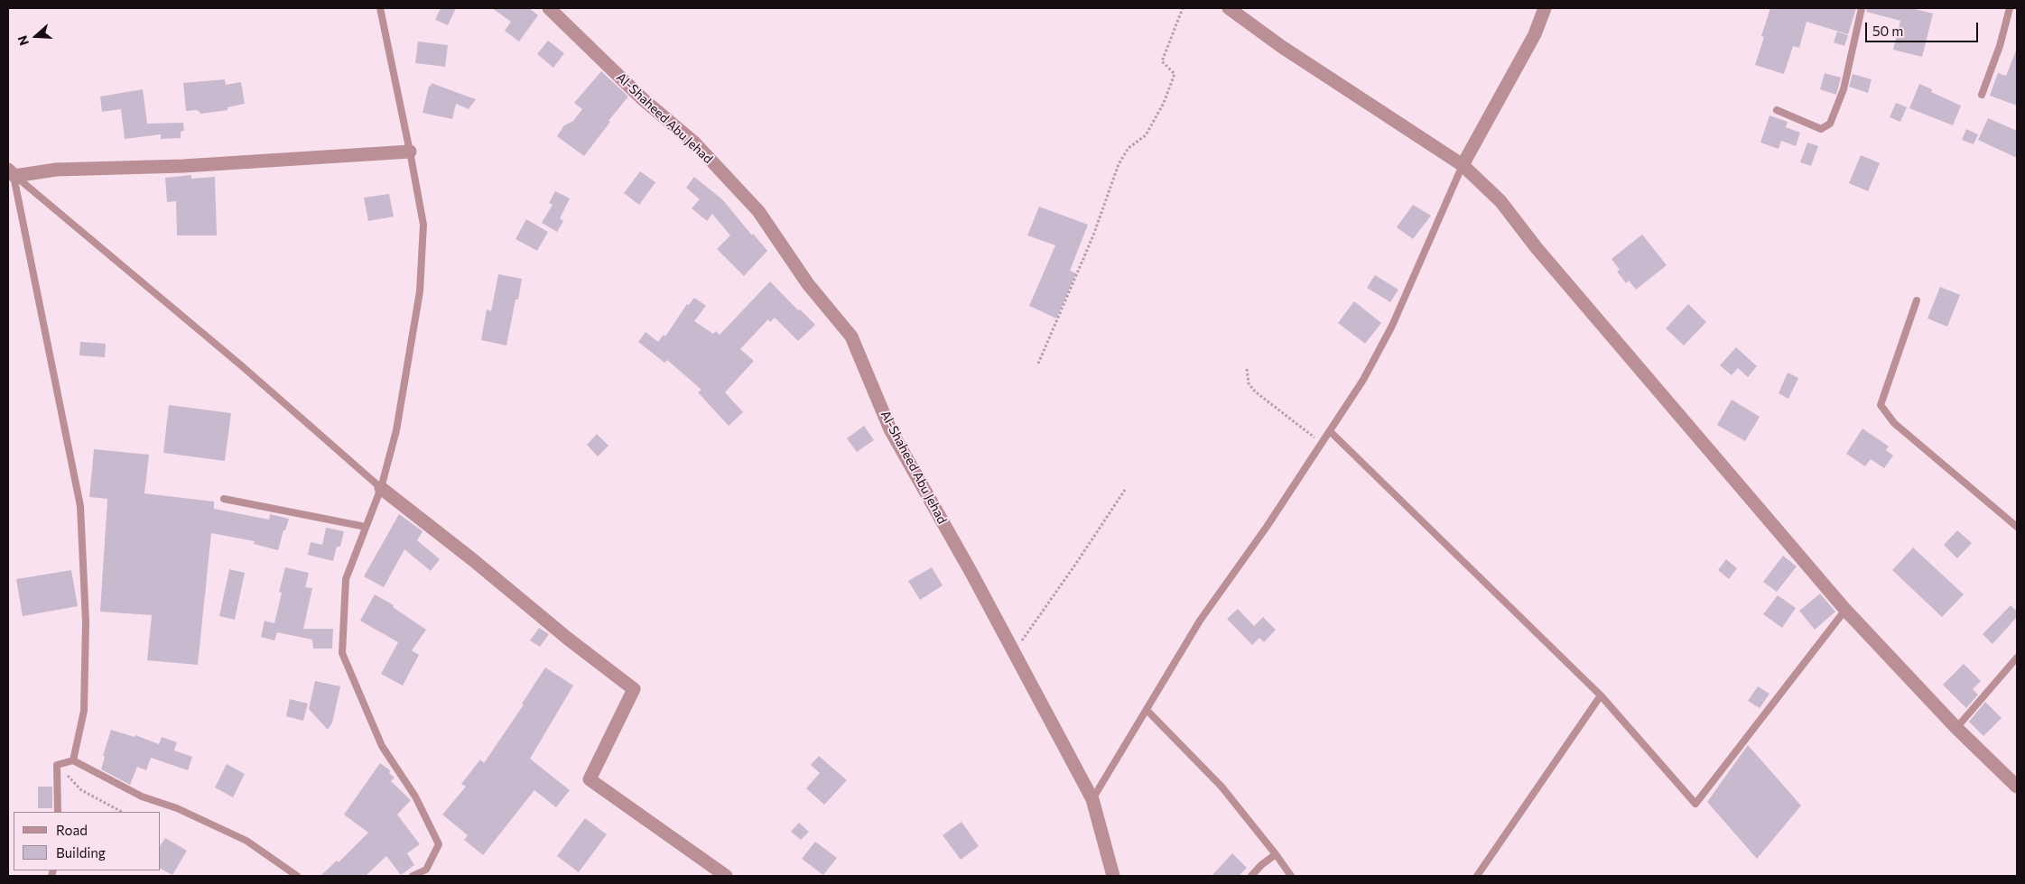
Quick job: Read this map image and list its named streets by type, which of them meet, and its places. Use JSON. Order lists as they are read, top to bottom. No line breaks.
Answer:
{"streets":{"street":["Al-Shaheed Abu Jehad"]},"legend":["Road","Building"],"scale_bar":"50 m","north":"left"}
